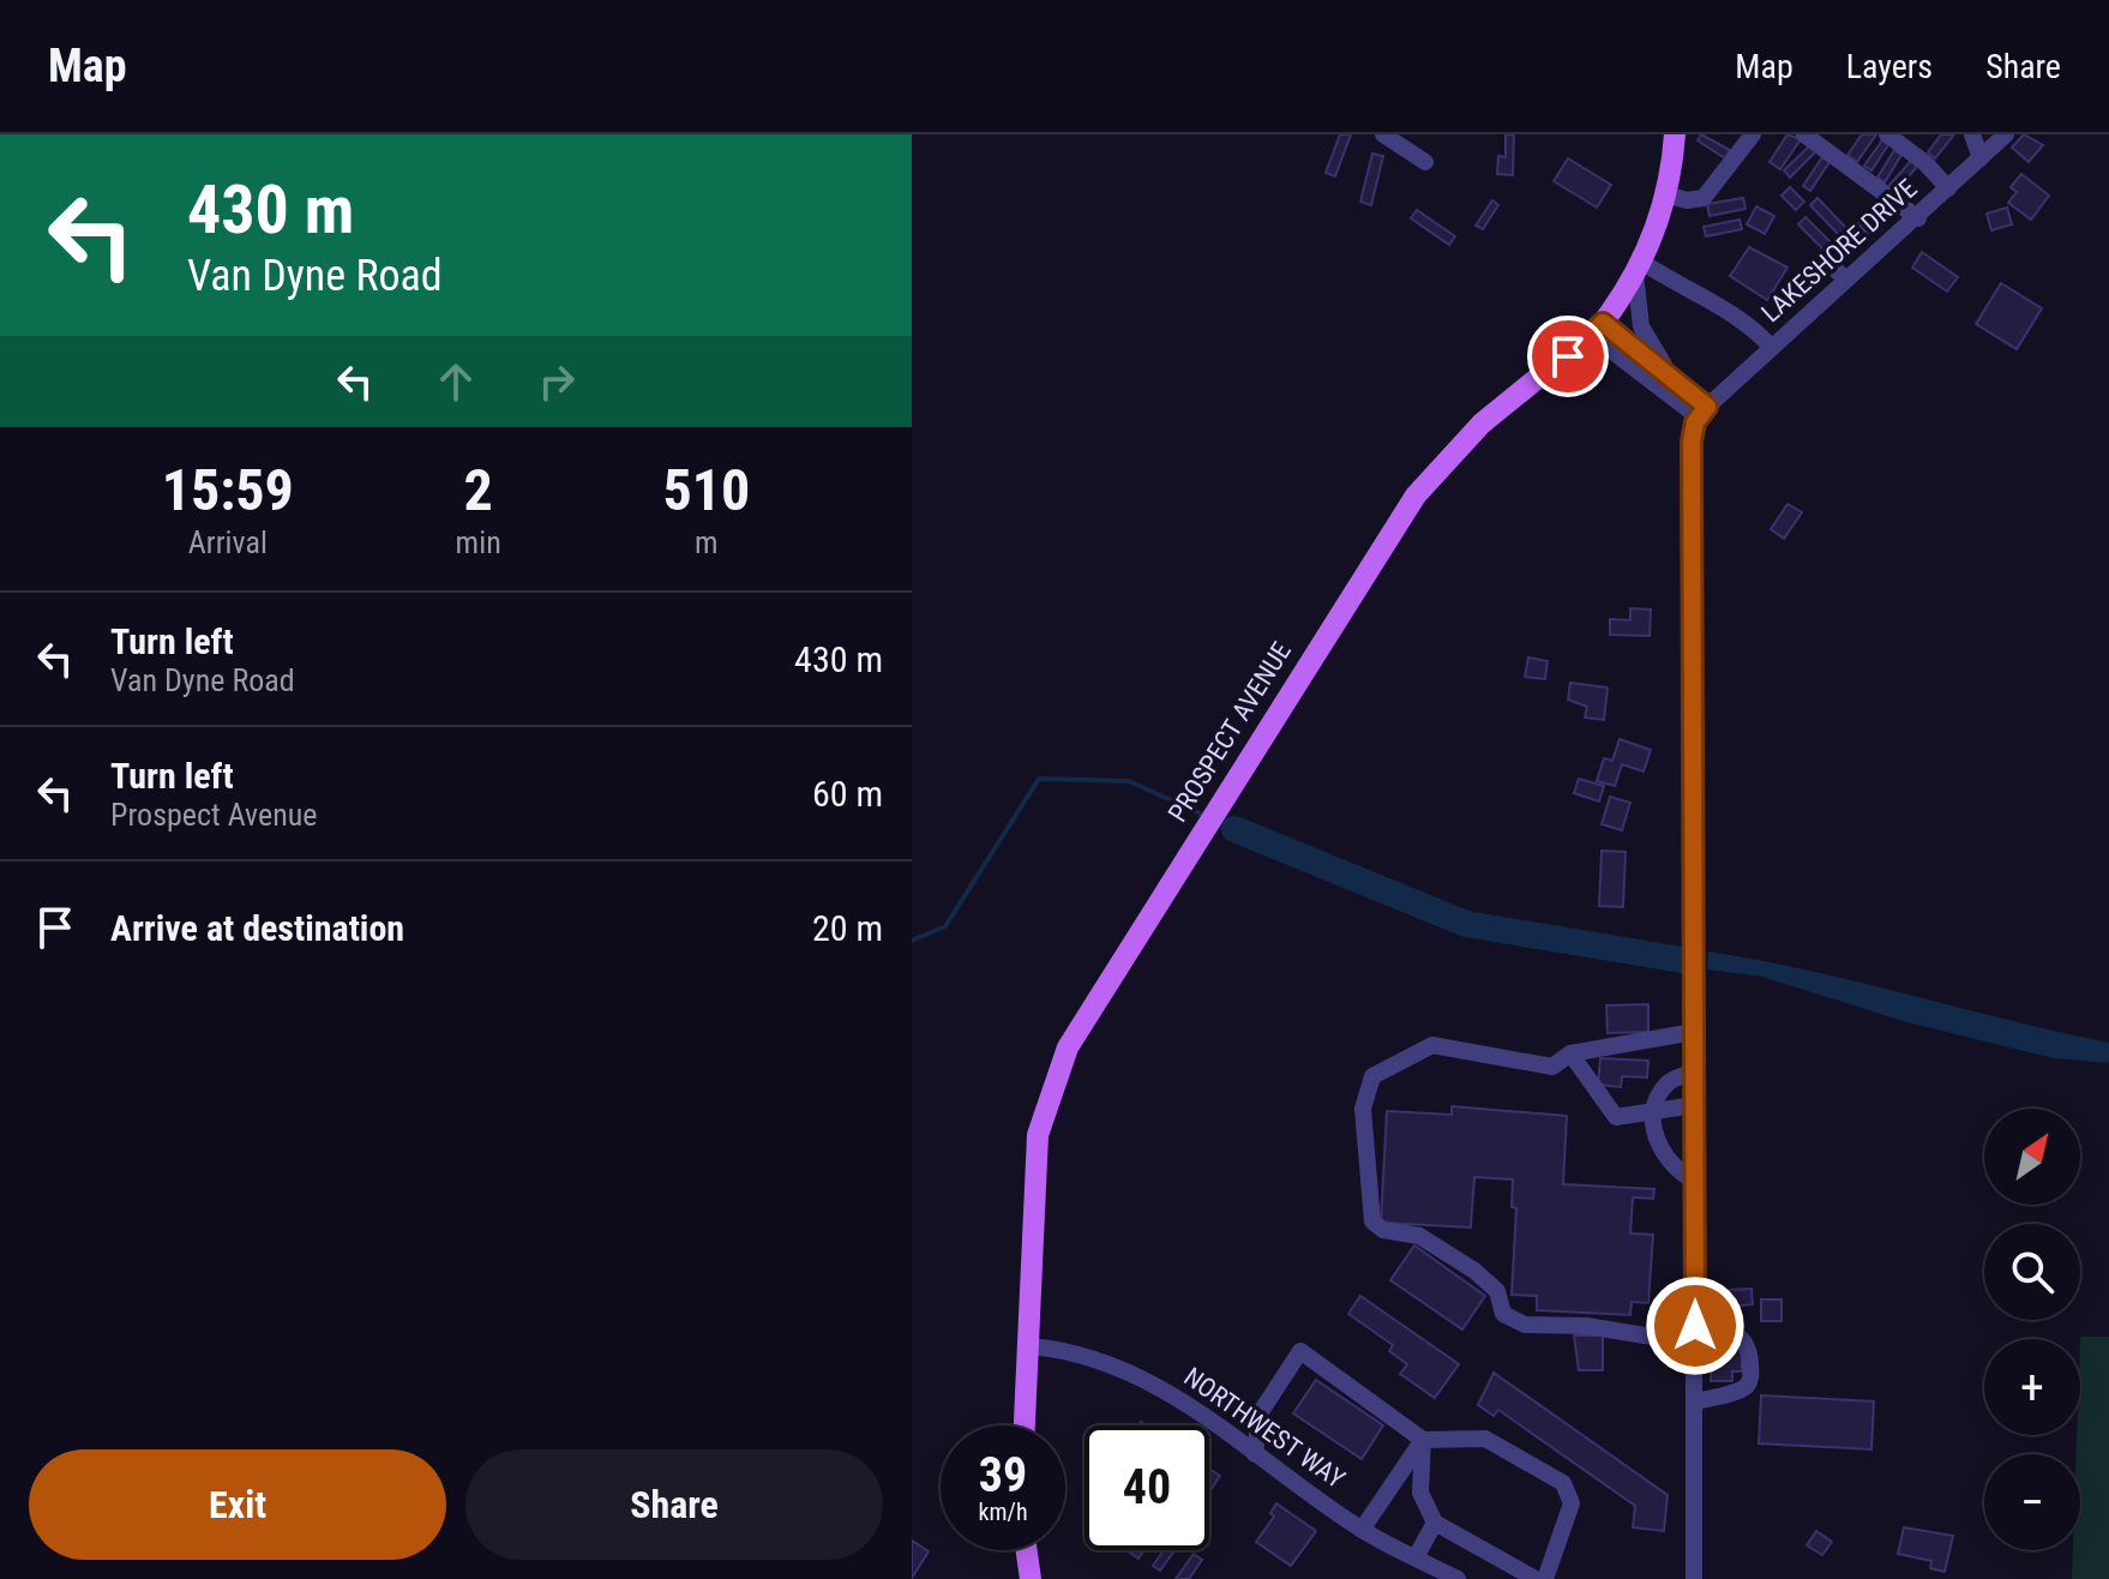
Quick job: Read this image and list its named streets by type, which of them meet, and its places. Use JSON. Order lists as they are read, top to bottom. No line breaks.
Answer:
{"streets":{"main road":["PROSPECT AVENUE"],"street":["LAKESHORE DRIVE","NORTHWEST WAY"]},"crossings":[["PROSPECT AVENUE","NORTHWEST WAY"]],"north":"top right","page":{"header":"Map","nav":["Map","Layers","Share"],"turn":["430 m","Van Dyne Road"],"eta":["15:59","Arrival","2","min","510","m"],"list":[{"name":"Turn left","note":"Van Dyne Road","value":"430 m"},{"name":"Turn left","note":"Prospect Avenue","value":"60 m"},{"name":"Arrive at destination","value":"20 m"}],"map_buttons":["+","−"],"speed":"39 km/h","limit":"40","buttons":["Exit","Share"]}}
